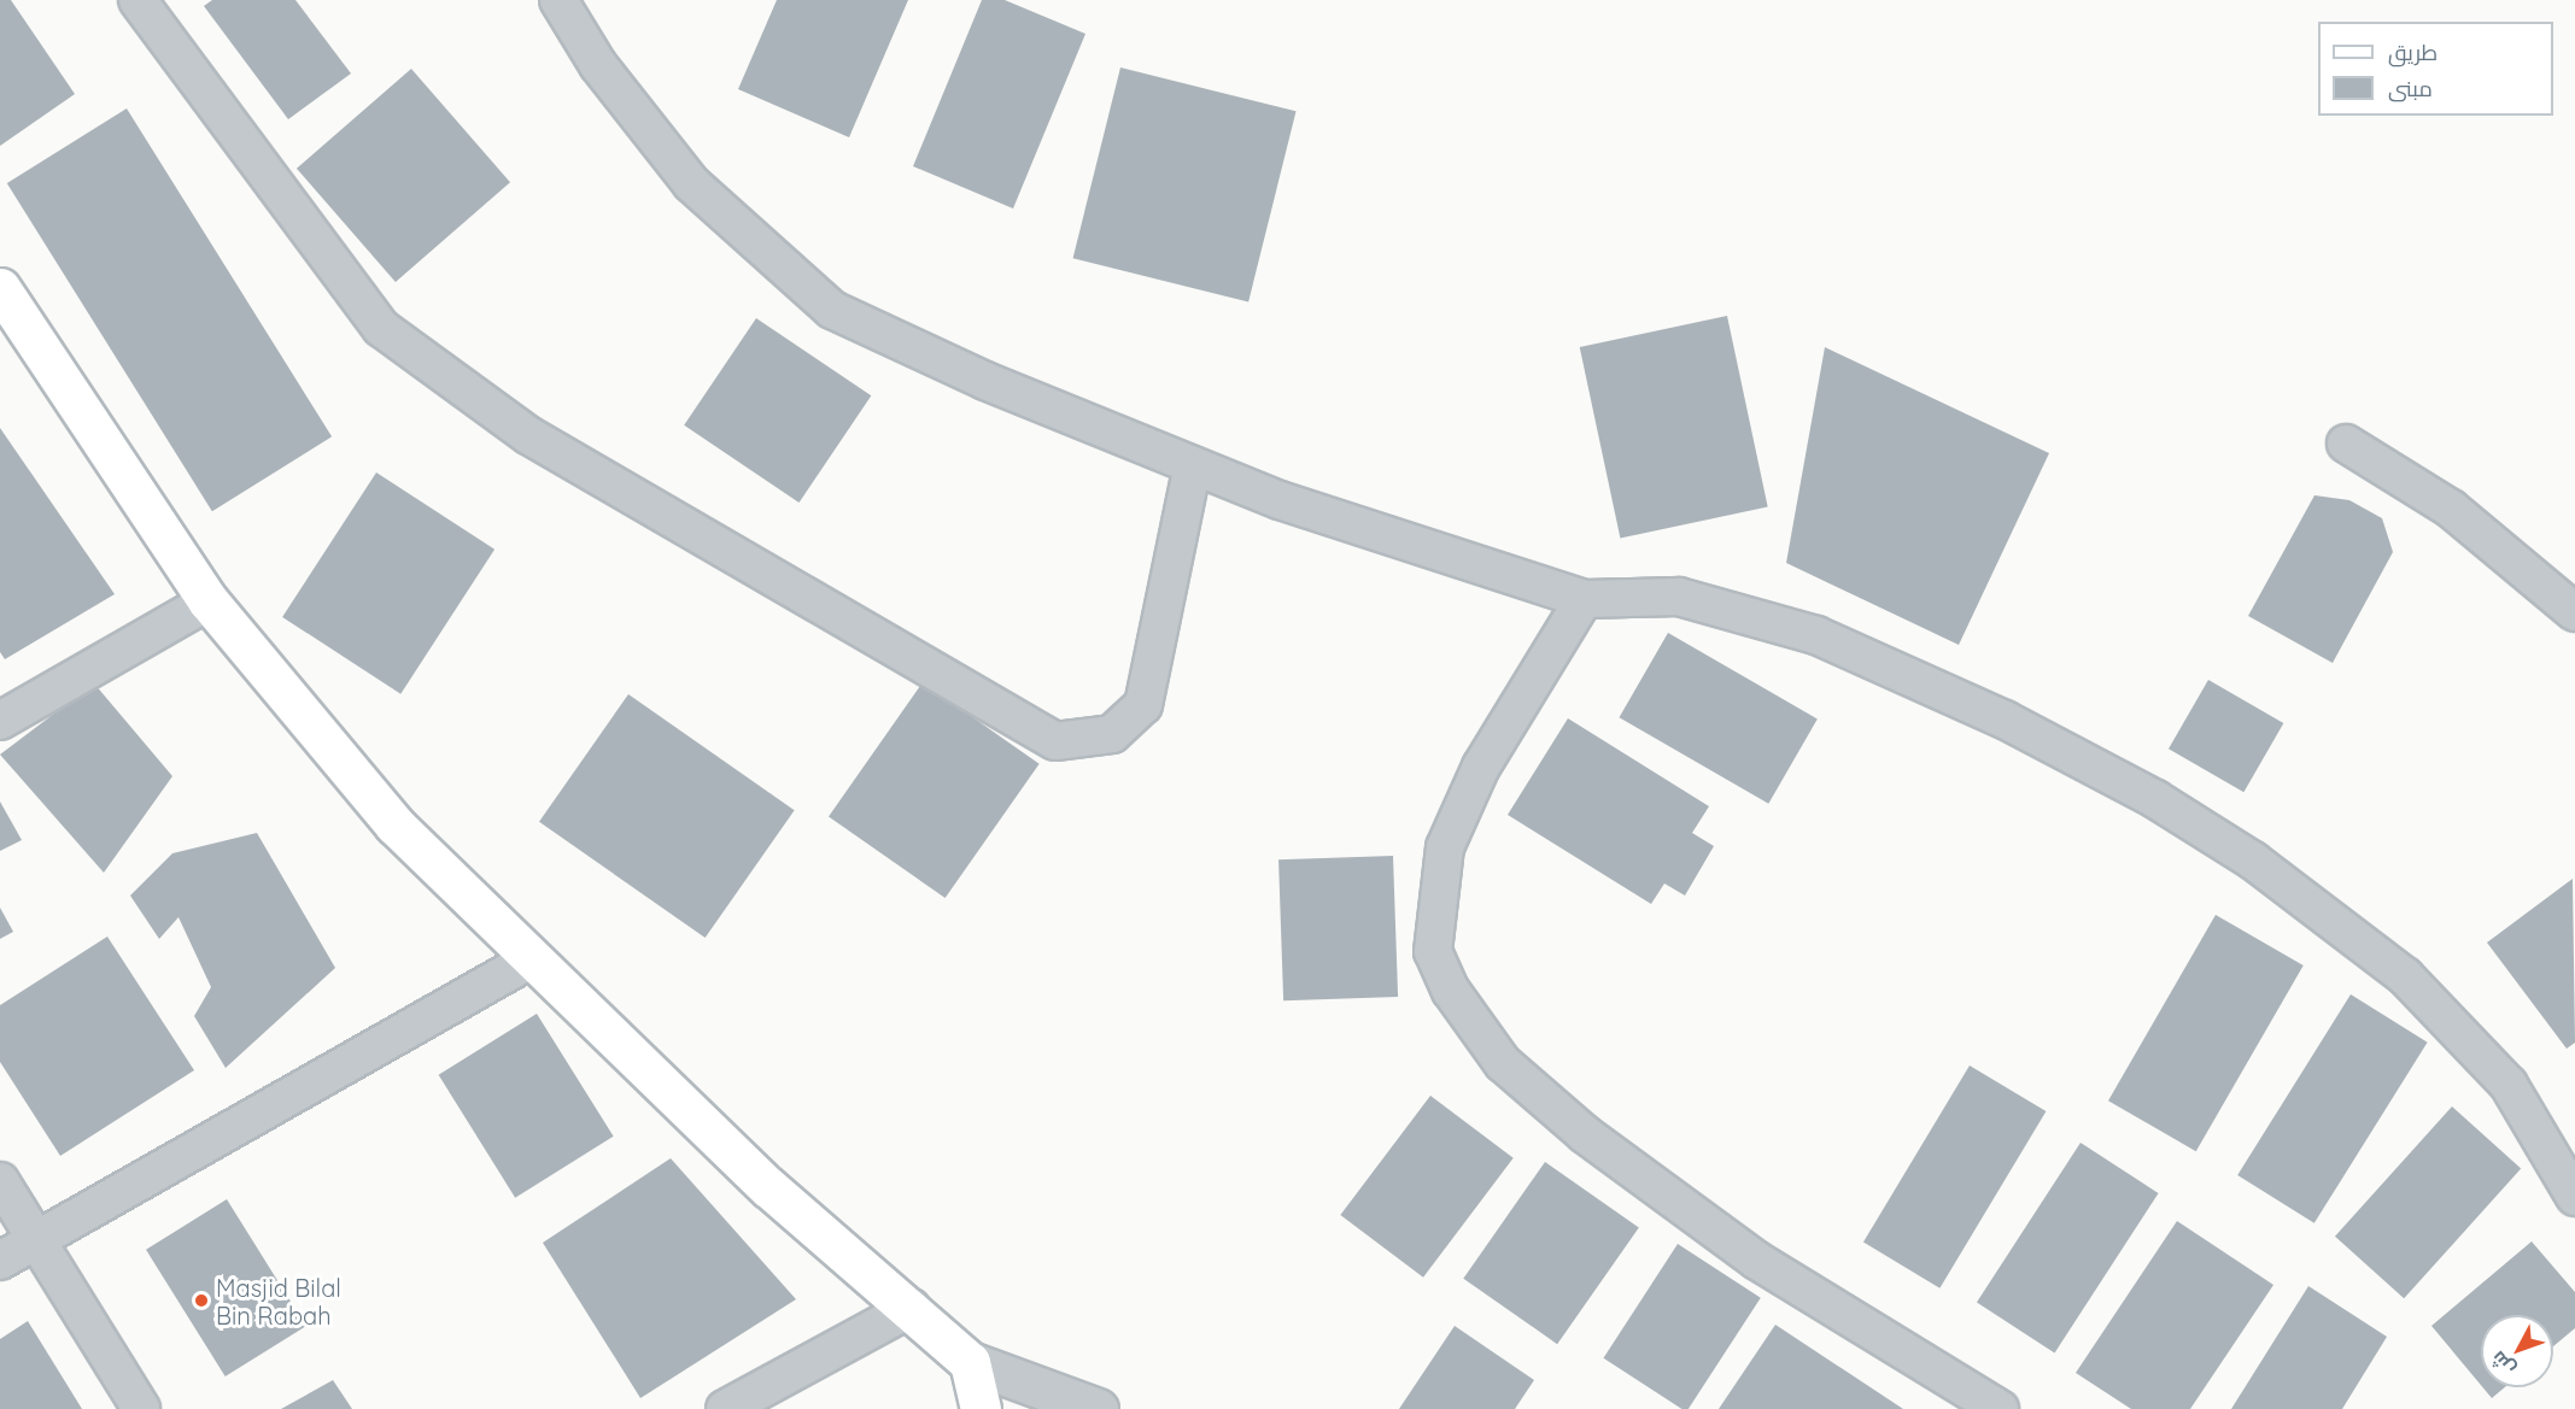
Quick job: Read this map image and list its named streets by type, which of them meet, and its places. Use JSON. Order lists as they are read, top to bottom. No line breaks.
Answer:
{"places":["Masjid Bilal Bin Rabah"],"legend":["طريق","مبنى"],"north":"bottom left"}
